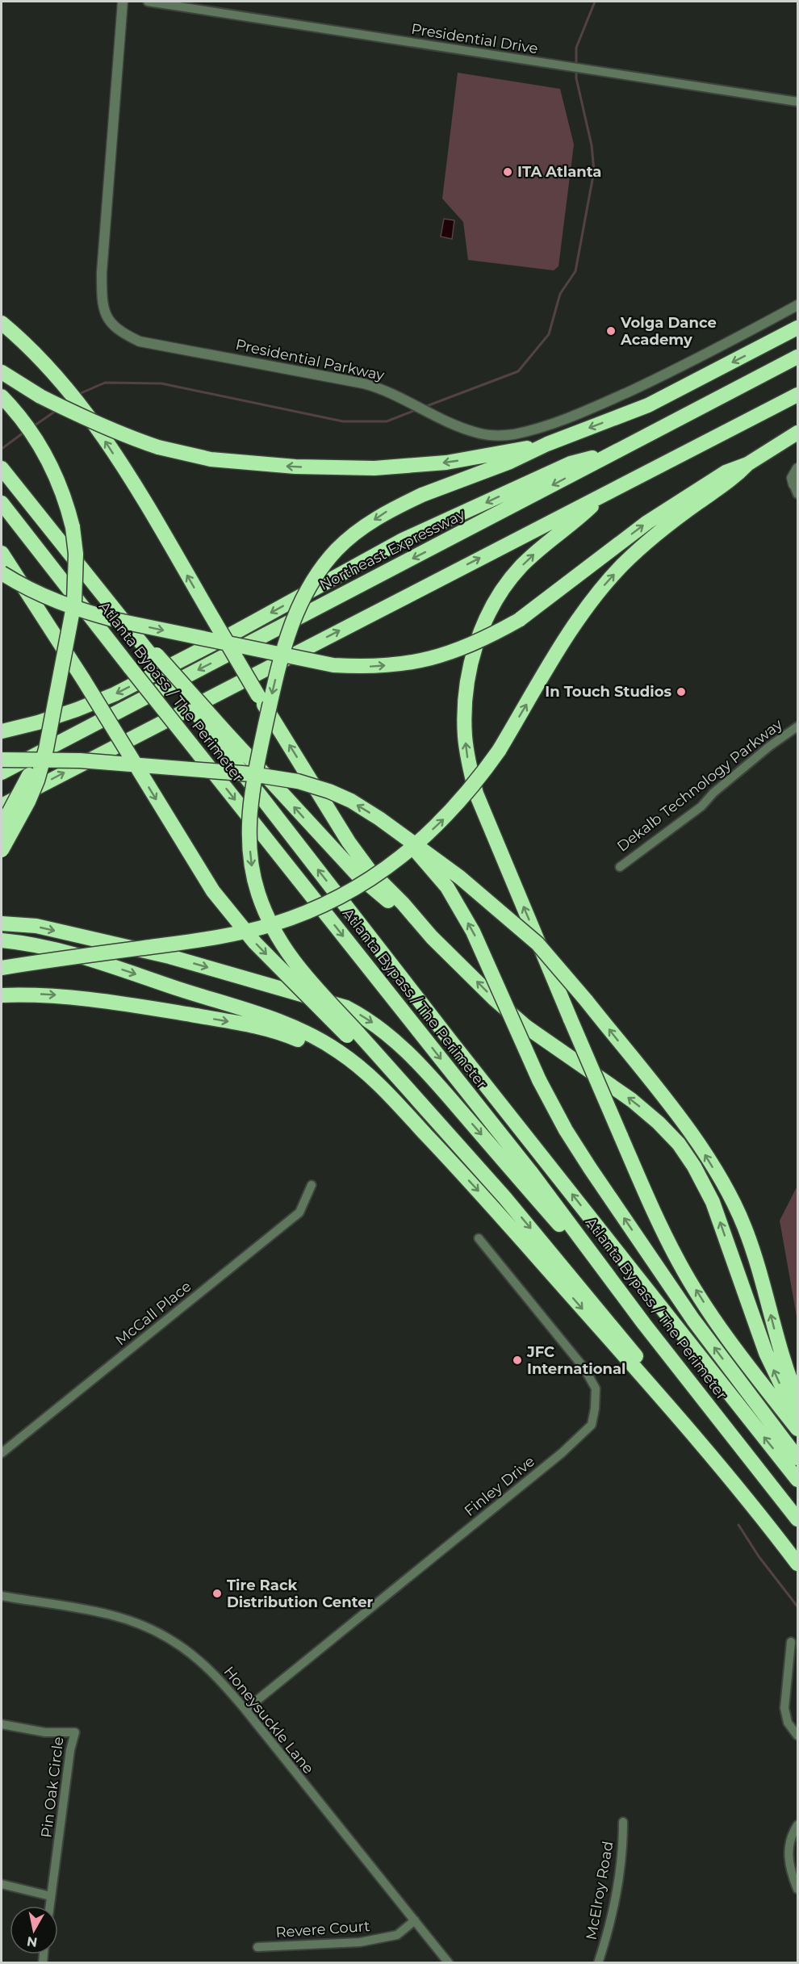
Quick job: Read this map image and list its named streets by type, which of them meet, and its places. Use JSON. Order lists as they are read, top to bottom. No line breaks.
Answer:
{"streets":{"highway":["Northeast Expressway","Atlanta Bypass / The Perimeter"],"street":["Presidential Drive","Presidential Parkway","Dekalb Technology Parkway","McCall Place","Finley Drive","Honeysuckle Lane","Pin Oak Circle","McElroy Road","Revere Court"]},"crossings":[["Finley Drive","Honeysuckle Lane"],["Honeysuckle Lane","Revere Court"]],"places":["ITA Atlanta","Volga Dance Academy","In Touch Studios","JFC International","Tire Rack Distribution Center"],"north":"bottom"}
